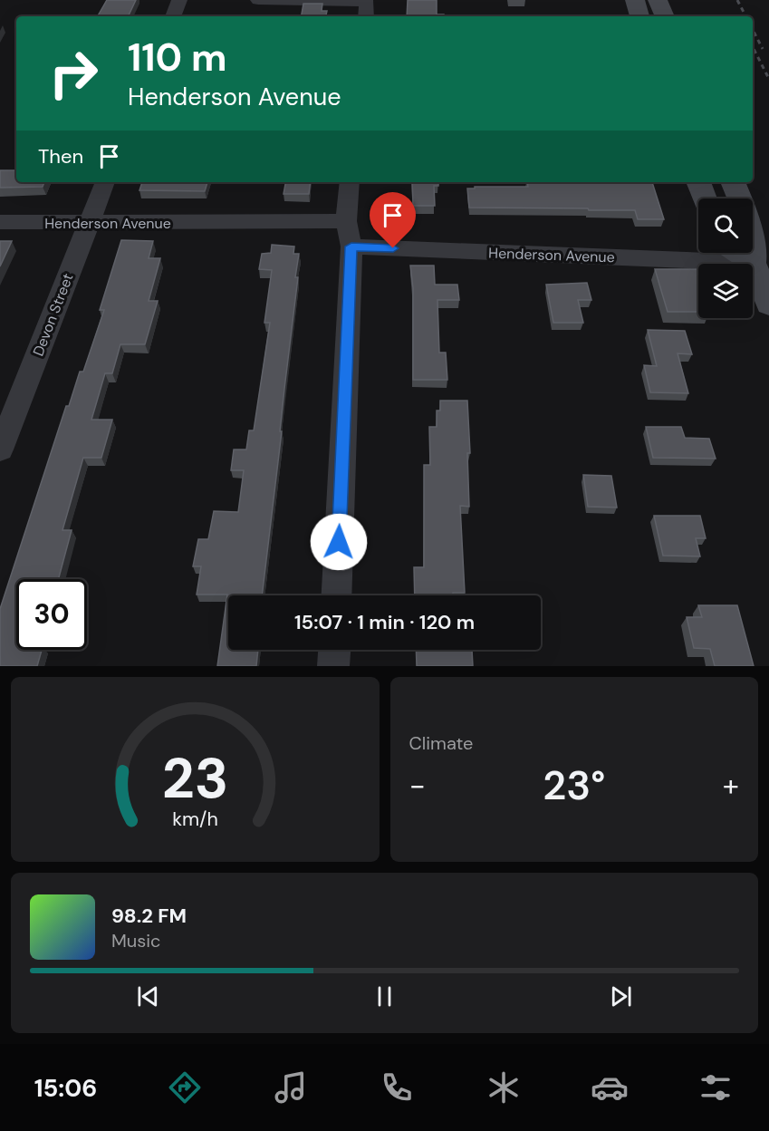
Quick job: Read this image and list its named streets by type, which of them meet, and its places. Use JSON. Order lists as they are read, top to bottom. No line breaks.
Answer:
{"streets":{"street":["Henderson Avenue","Devon Street"]},"crossings":[["Henderson Avenue","Devon Street"]],"page":{"turn":["110 m","Henderson Avenue"],"then":"Then","limit":"30","trip":"15:07 · 1 min · 120 m","tile":"Climate","heat":["−","23°","+"],"song":["98.2 FM","Music"],"tabs":"15:06","gauge":["23","km/h"]}}
